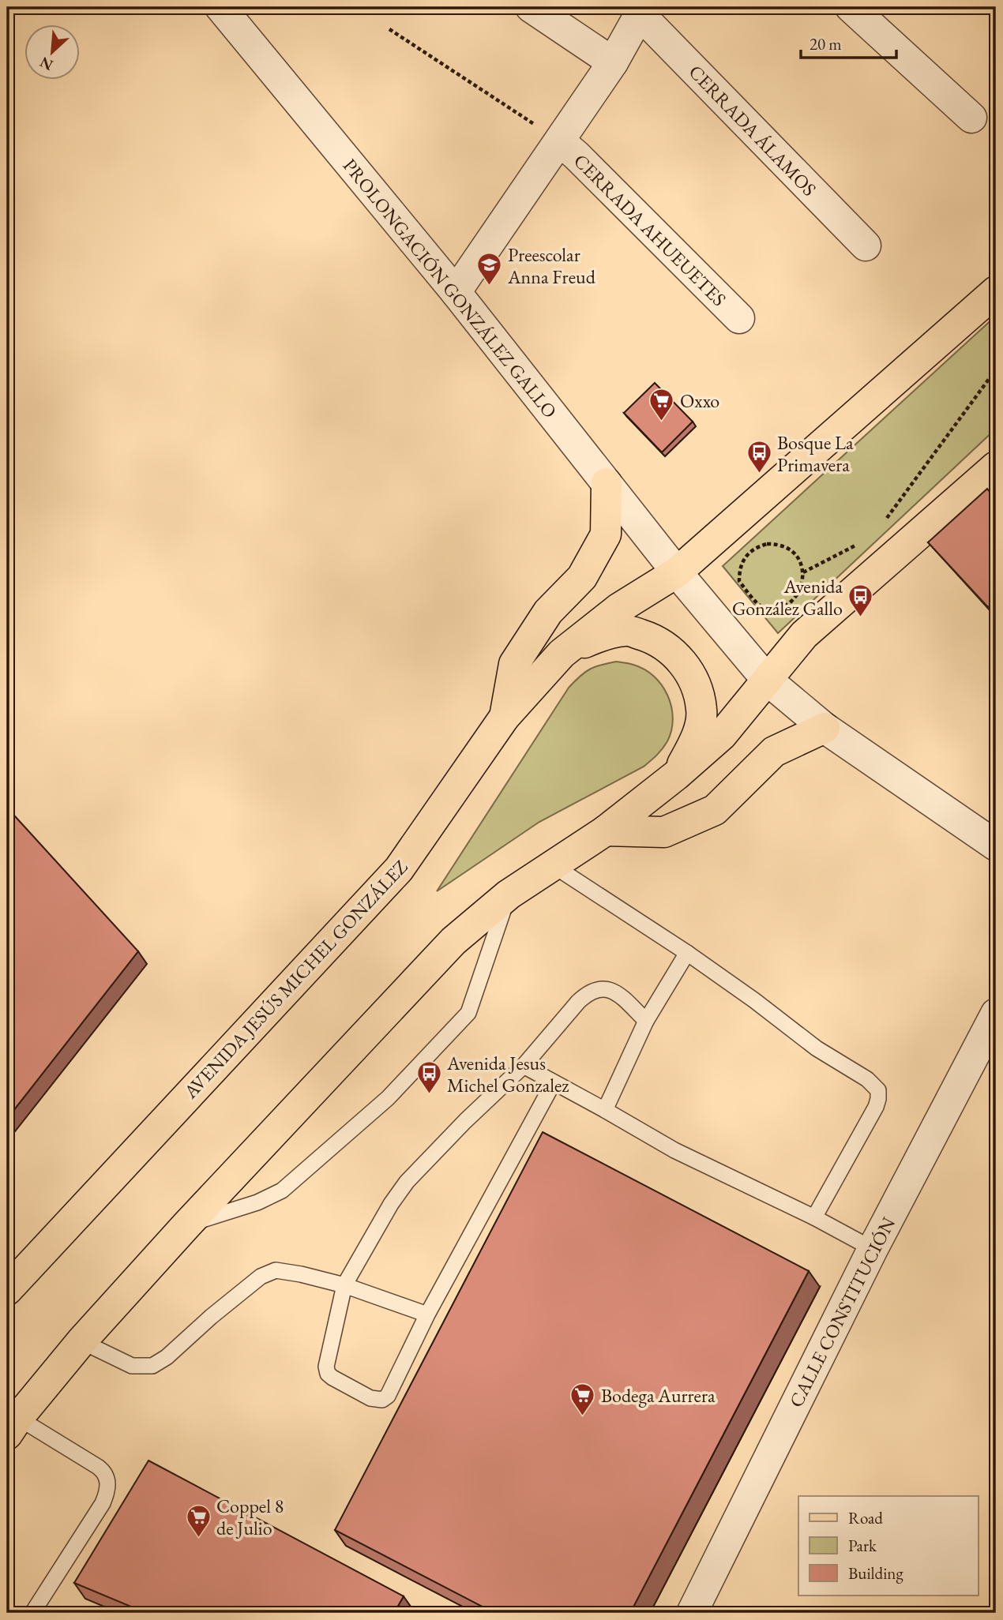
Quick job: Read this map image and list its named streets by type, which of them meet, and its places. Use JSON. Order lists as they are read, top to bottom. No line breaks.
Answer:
{"streets":{"main road":["AVENIDA JESÚS MICHEL GONZÁLEZ"],"street":["CERRADA ÁLAMOS","CERRADA AHUEUETES","PROLONGACIÓN GONZÁLEZ GALLO","CALLE CONSTITUCIÓN"]},"crossings":[["PROLONGACIÓN GONZÁLEZ GALLO","AVENIDA JESÚS MICHEL GONZÁLEZ"]],"places":{"school or university":["Preescolar Anna Freud"],"supermarket":["Oxxo","Bodega Aurrera","Coppel 8 de Julio"],"bus stop":["Bosque La Primavera","Avenida González Gallo","Avenida Jesus Michel Gonzalez"]},"legend":["Road","Park","Building"],"scale_bar":"20 m","north":"bottom left"}
